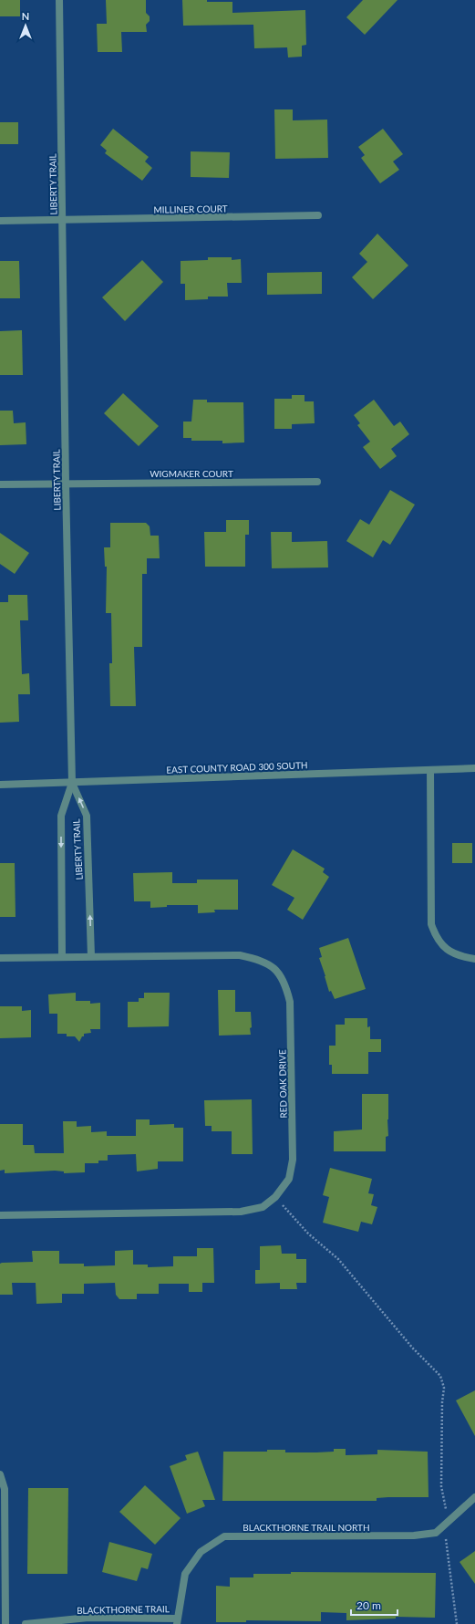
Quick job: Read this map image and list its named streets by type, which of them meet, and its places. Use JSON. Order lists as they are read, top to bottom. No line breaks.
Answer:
{"streets":{"street":["LIBERTY TRAIL","MILLINER COURT","WIGMAKER COURT","EAST COUNTY ROAD 300 SOUTH","RED OAK DRIVE","BLACKTHORNE TRAIL NORTH","BLACKTHORNE TRAIL"]},"crossings":[["LIBERTY TRAIL","MILLINER COURT"],["LIBERTY TRAIL","WIGMAKER COURT"],["LIBERTY TRAIL","EAST COUNTY ROAD 300 SOUTH"],["LIBERTY TRAIL","RED OAK DRIVE"],["BLACKTHORNE TRAIL NORTH","BLACKTHORNE TRAIL"]],"scale_bar":"20 m","north":"top"}
